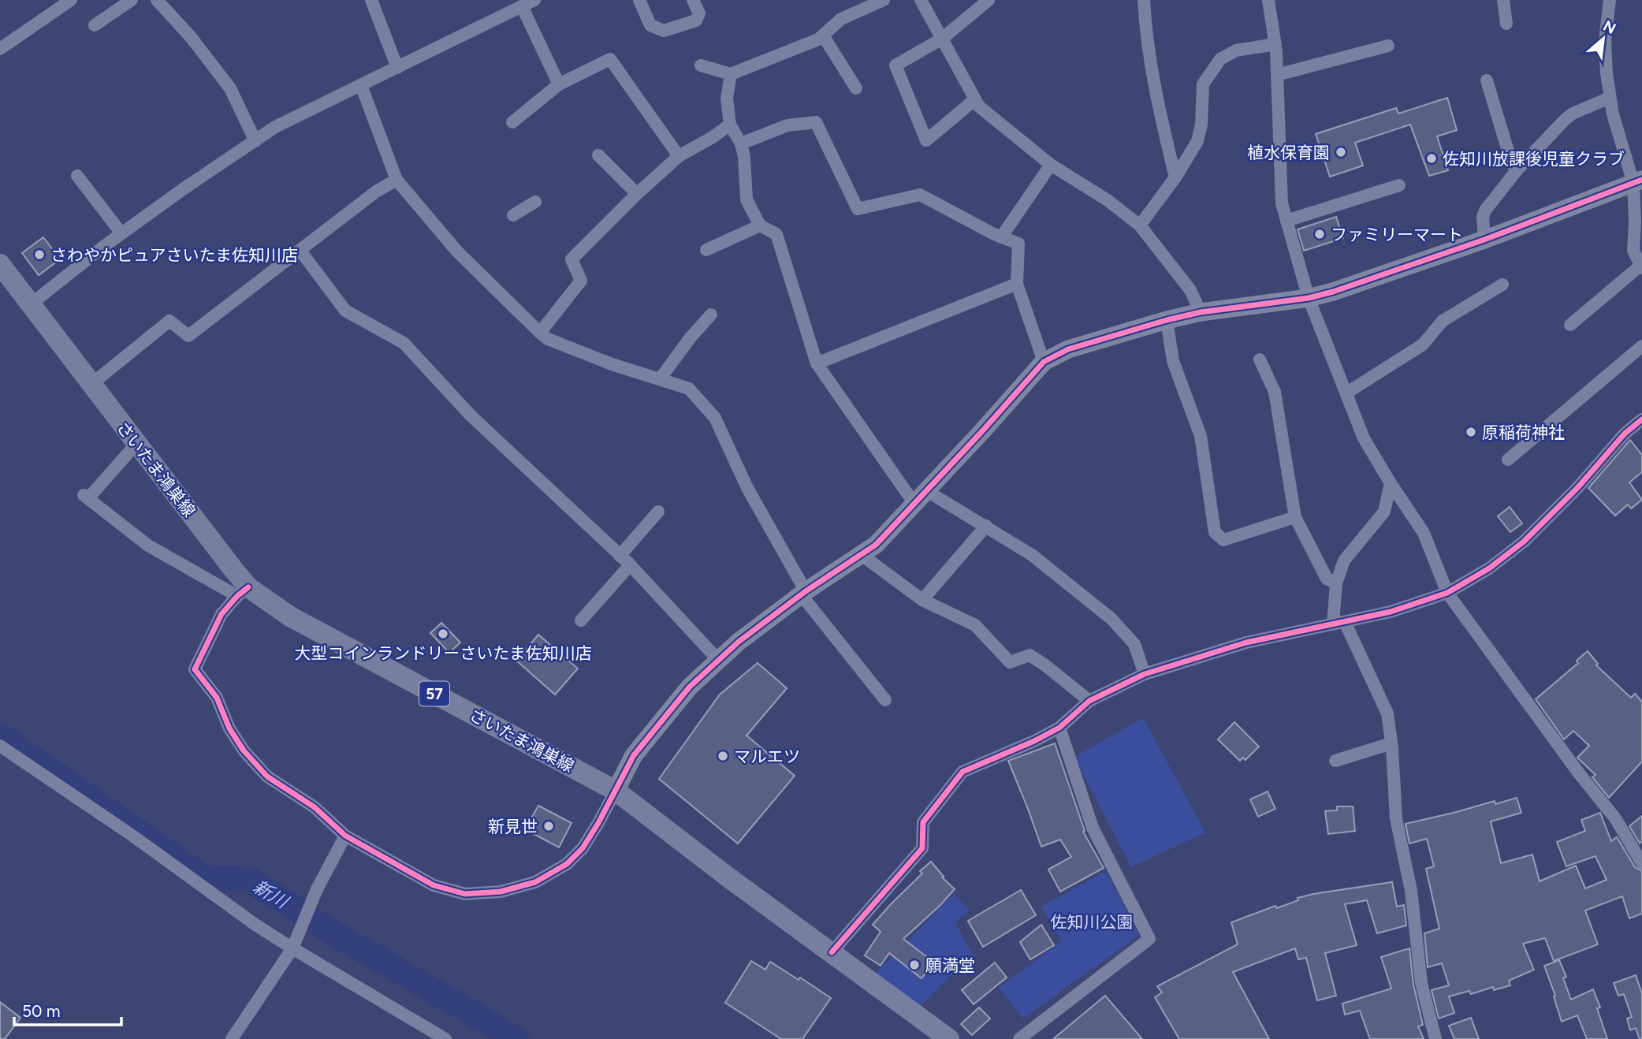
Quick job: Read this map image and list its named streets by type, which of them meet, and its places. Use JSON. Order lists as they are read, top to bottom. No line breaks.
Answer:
{"streets":{"main road":["さいたま鴻巣線","57"]},"water":["新川"],"parks":["佐知川公園"],"places":["植水保育園","佐知川放課後児童クラブ","ファミリーマート","さわやかピュアさいたま佐知川店","原稲荷神社","大型コインランドリーさいたま佐知川店","マルエツ","新見世","願満堂"],"scale_bar":"50 m","north":"top right"}
